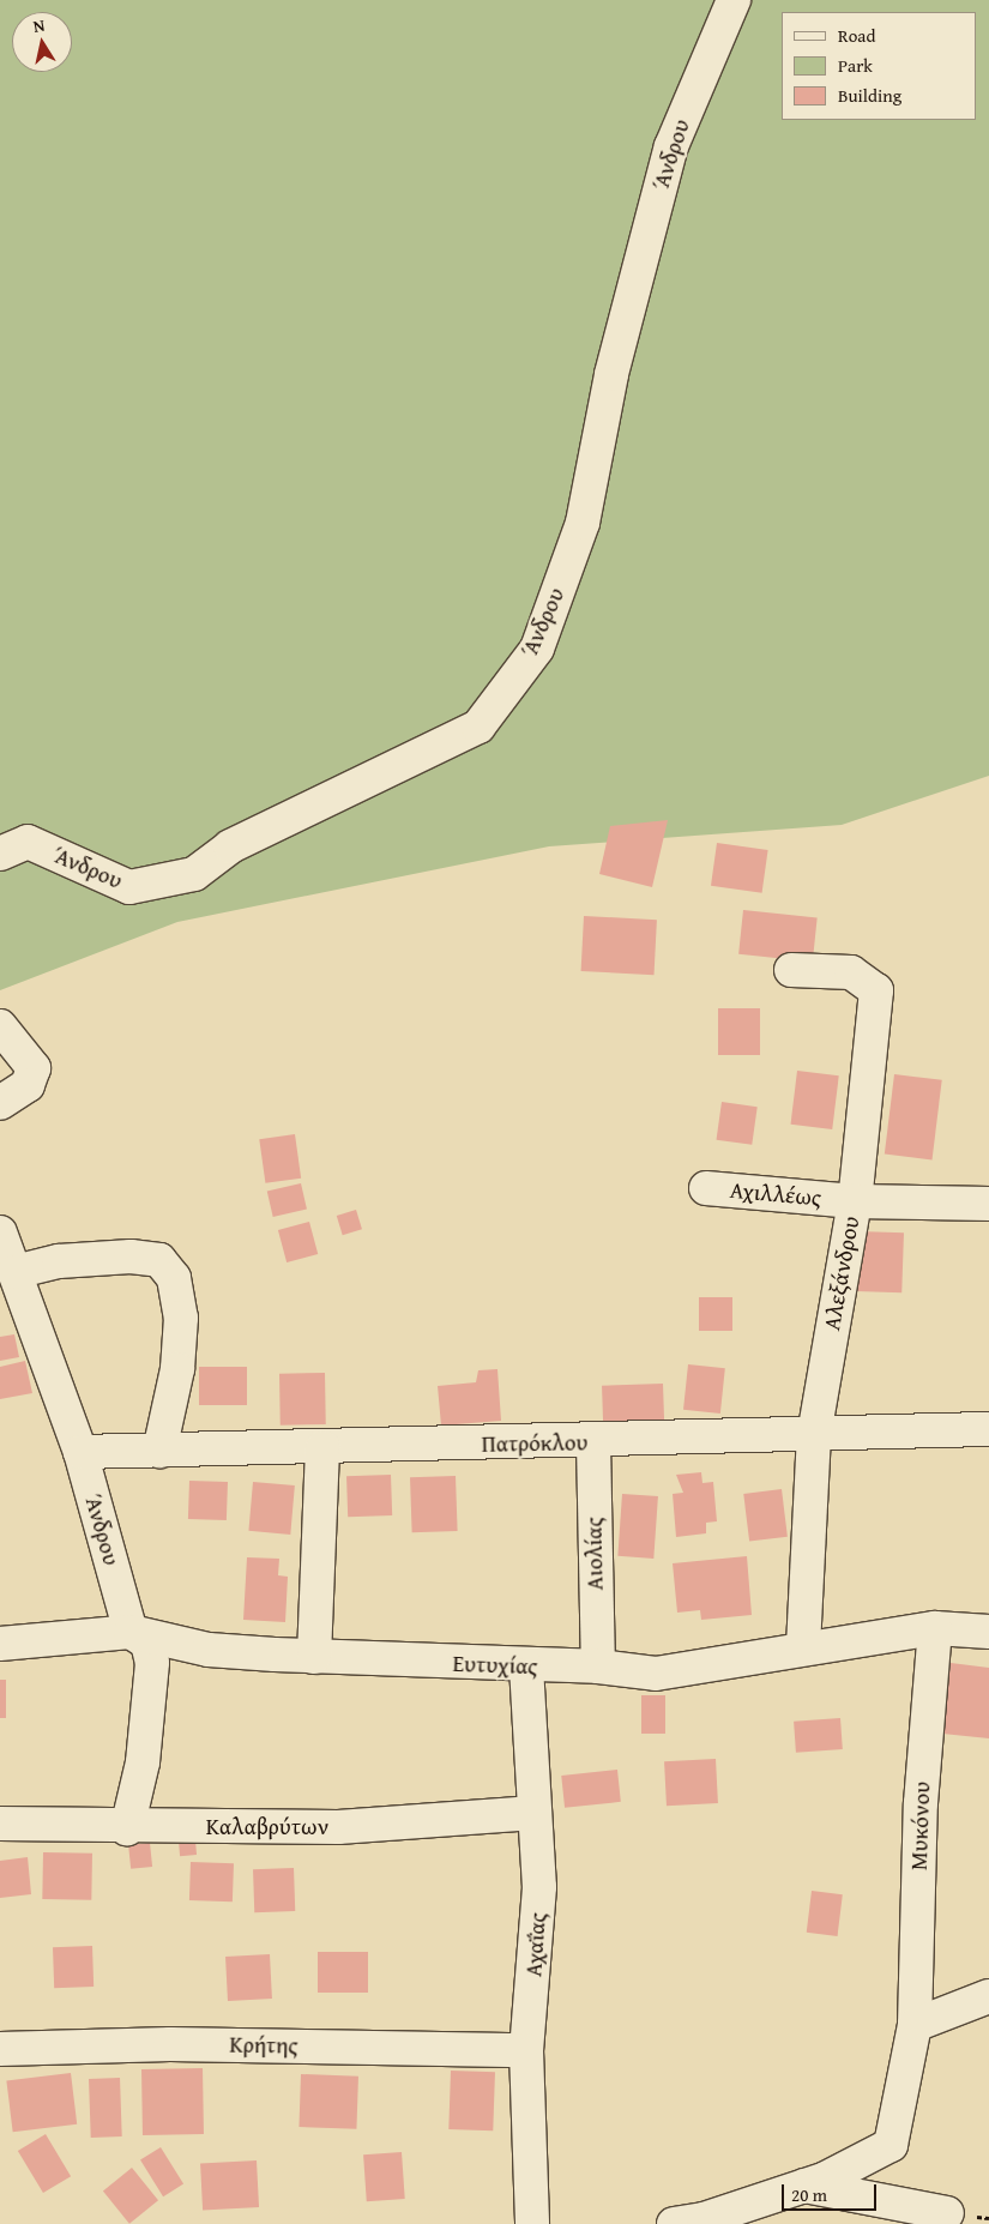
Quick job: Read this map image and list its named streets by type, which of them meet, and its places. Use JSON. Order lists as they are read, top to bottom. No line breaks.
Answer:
{"streets":{"street":["Άνδρου","Αχιλλέως","Αλεξάνδρου","Πατρόκλου","Αιολίας","Ευτυχίας","Μυκόνου","Καλαβρύτων","Αχαΐας","Κρήτης"]},"crossings":[["Άνδρου","Πατρόκλου"],["Άνδρου","Ευτυχίας"],["Άνδρου","Καλαβρύτων"],["Αχιλλέως","Αλεξάνδρου"],["Αλεξάνδρου","Πατρόκλου"],["Αλεξάνδρου","Ευτυχίας"],["Πατρόκλου","Αιολίας"],["Αιολίας","Ευτυχίας"],["Ευτυχίας","Μυκόνου"],["Ευτυχίας","Αχαΐας"],["Καλαβρύτων","Αχαΐας"],["Αχαΐας","Κρήτης"]],"legend":["Road","Park","Building"],"scale_bar":"20 m","north":"top"}
